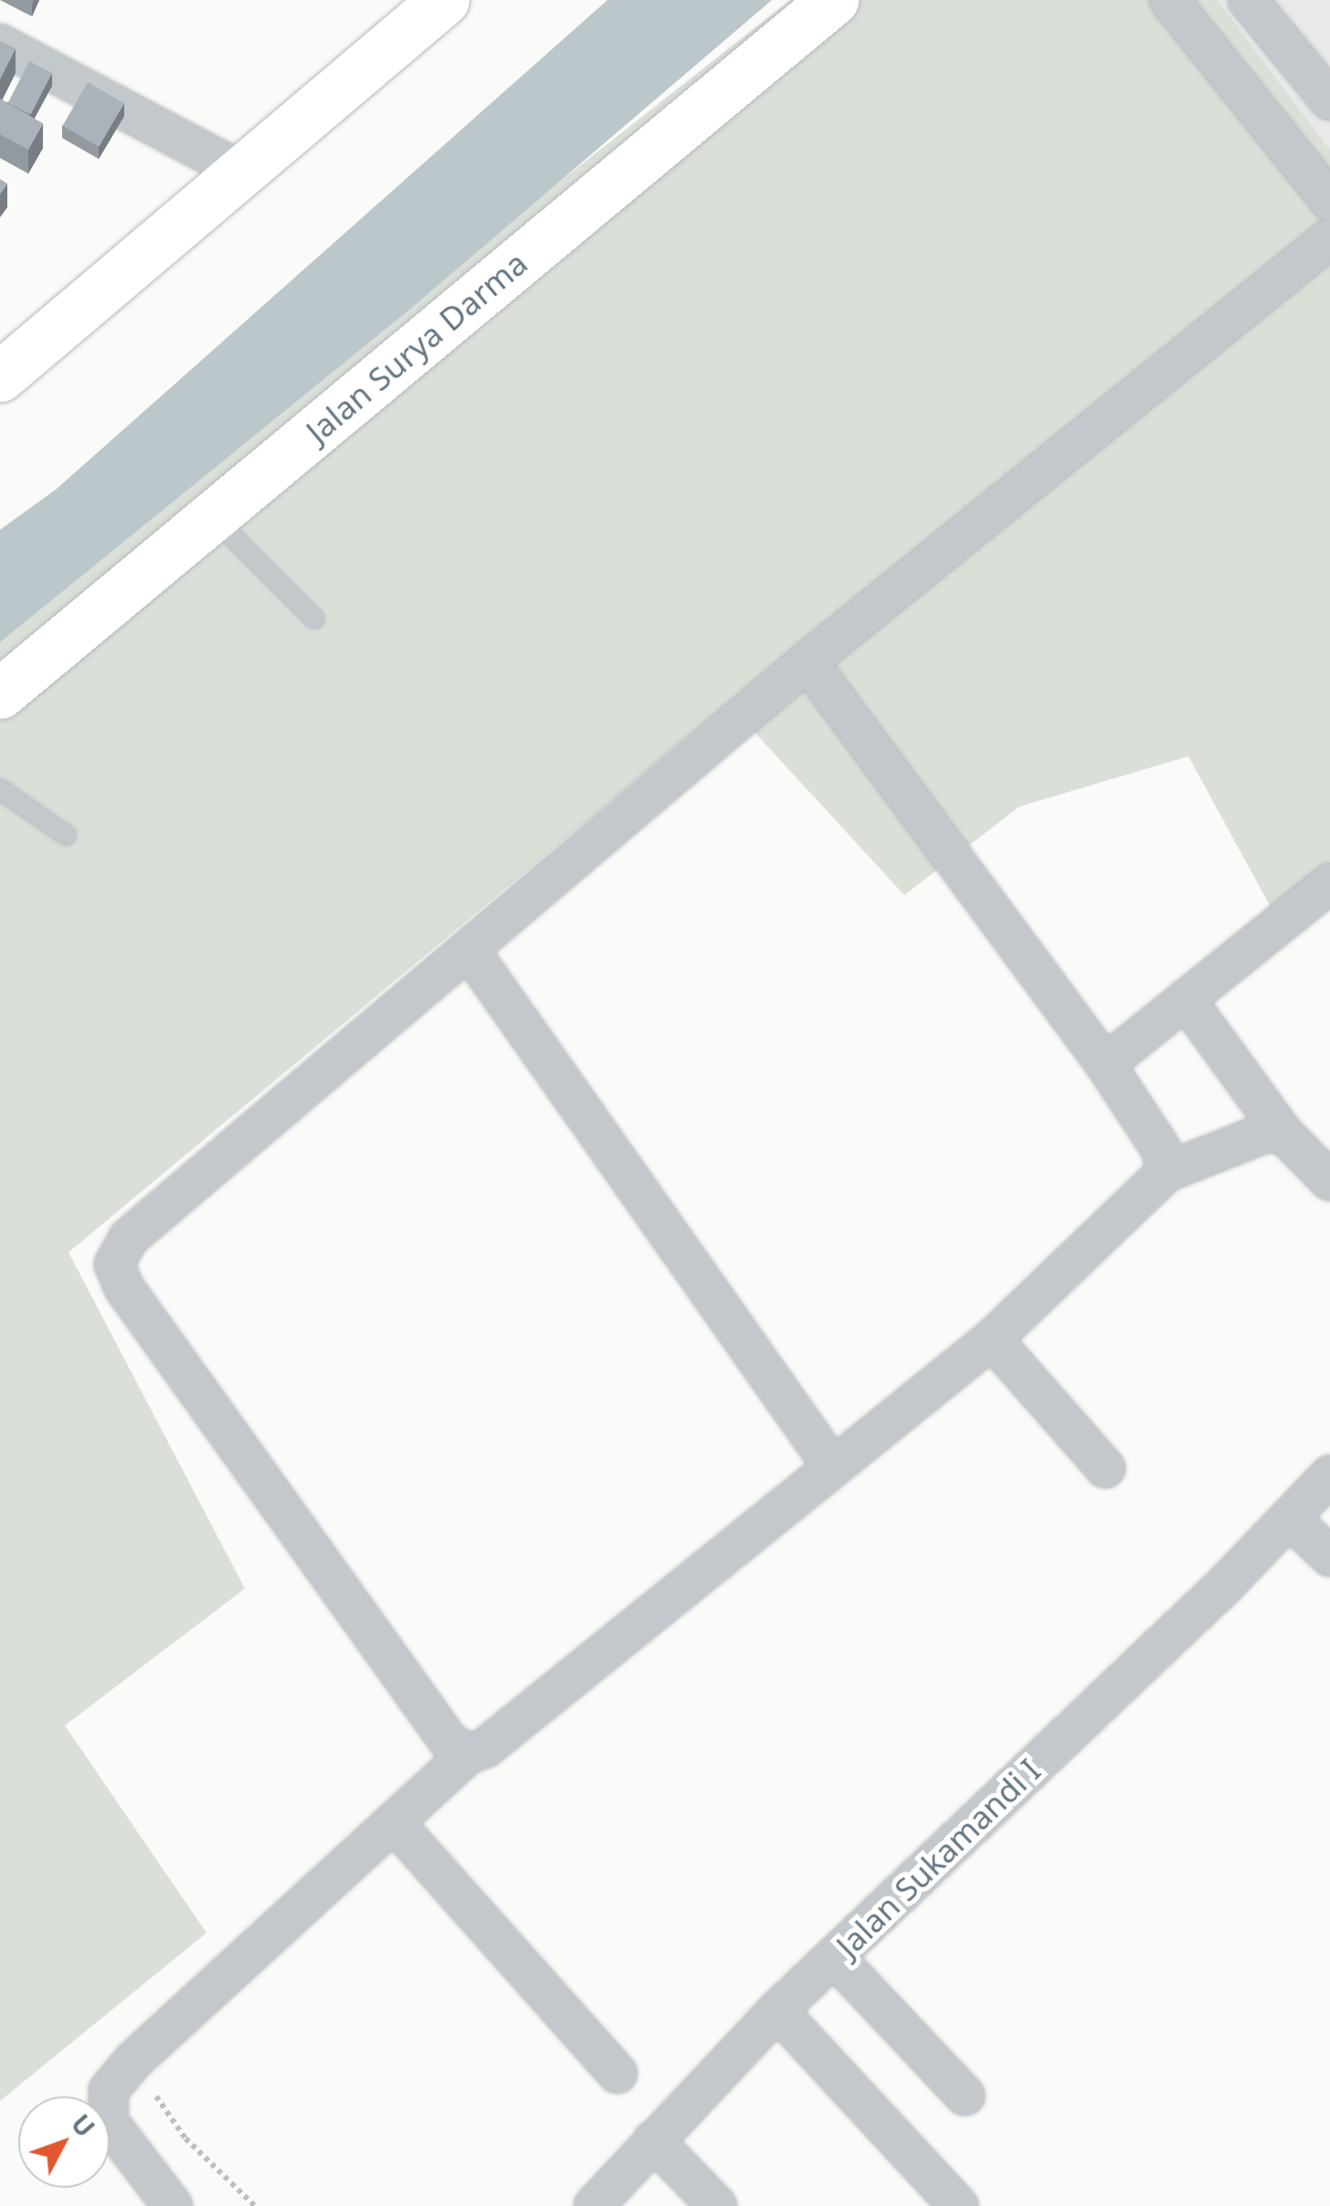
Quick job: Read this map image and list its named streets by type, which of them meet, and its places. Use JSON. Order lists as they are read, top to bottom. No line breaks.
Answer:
{"streets":{"main road":["Jalan Surya Darma"],"street":["Jalan Sukamandi I"]},"north":"top right"}
